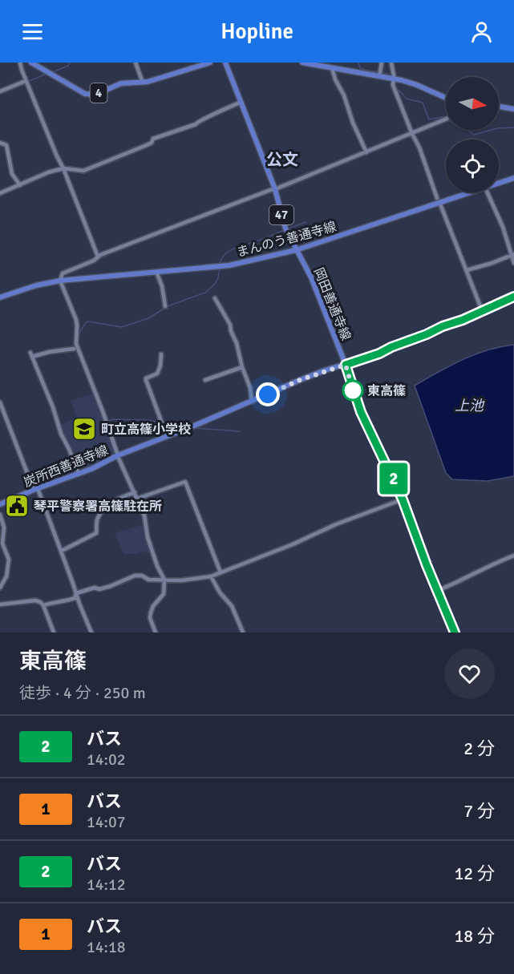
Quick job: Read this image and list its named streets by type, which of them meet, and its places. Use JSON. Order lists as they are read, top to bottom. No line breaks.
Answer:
{"streets":{"main road":["4","47","まんのう善通寺線","岡田善通寺線","炭所西善通寺線"]},"crossings":[["まんのう善通寺線","岡田善通寺線"],["岡田善通寺線","炭所西善通寺線"]],"districts":["公文"],"water":["上池"],"places":{"other":["東高篠"],"school or university":["町立高篠小学校"],"public building":["琴平警察署高篠駐在所"]},"lines":["bus line 2"],"north":"right","page":{"header":"Hopline","on_map":"2","heading":["東高篠","徒歩 · 4 分 · 250 m"],"list":[{"mark":"2","name":"バス","note":"14:02","value":"2 分"},{"mark":"1","name":"バス","note":"14:07","value":"7 分"},{"mark":"2","name":"バス","note":"14:12","value":"12 分"},{"mark":"1","name":"バス","note":"14:18","value":"18 分"}]}}
